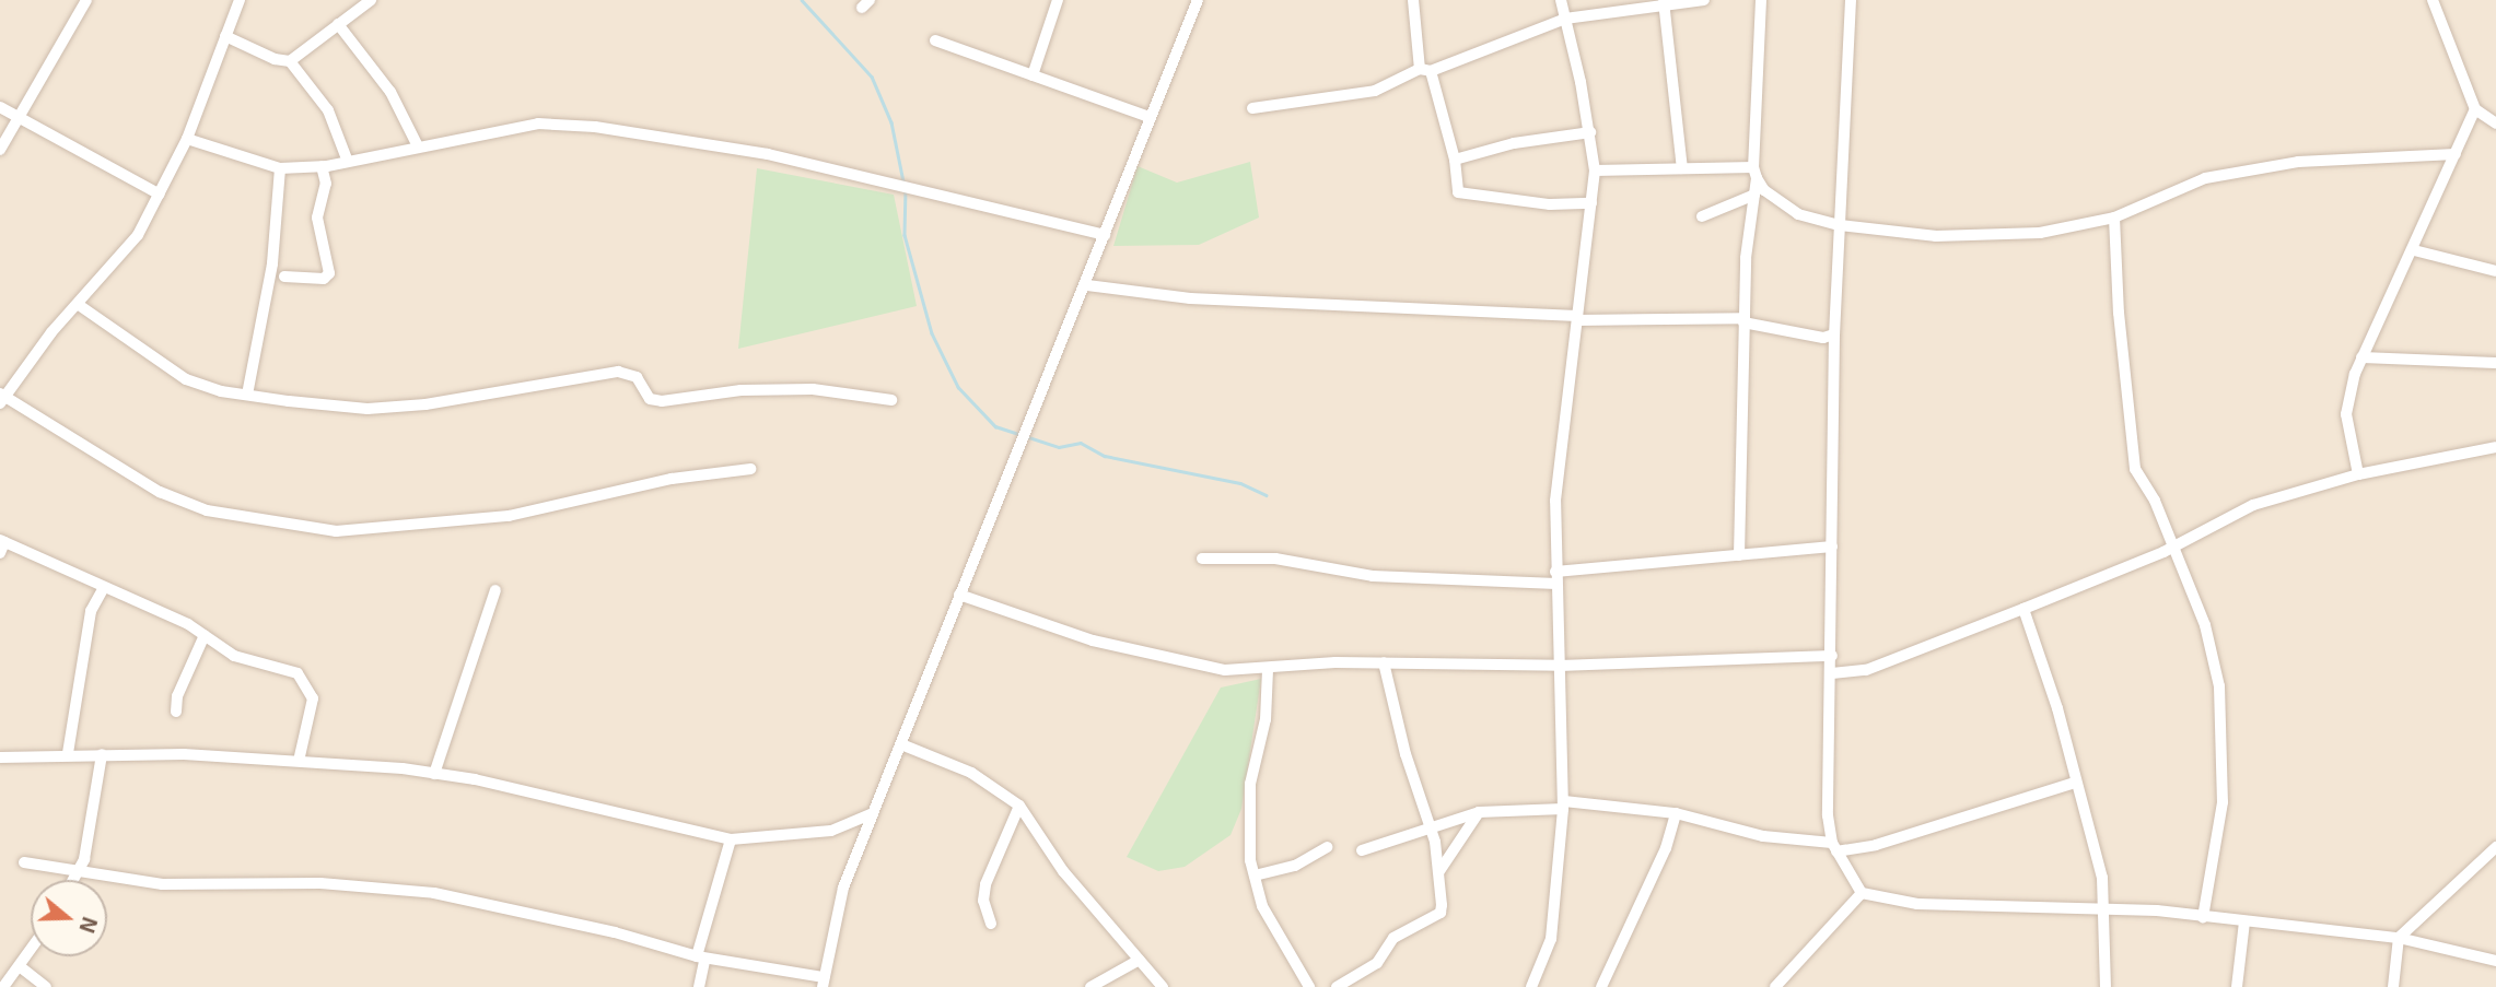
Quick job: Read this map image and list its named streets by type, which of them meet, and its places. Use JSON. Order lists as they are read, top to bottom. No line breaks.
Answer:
{"north":"right"}
